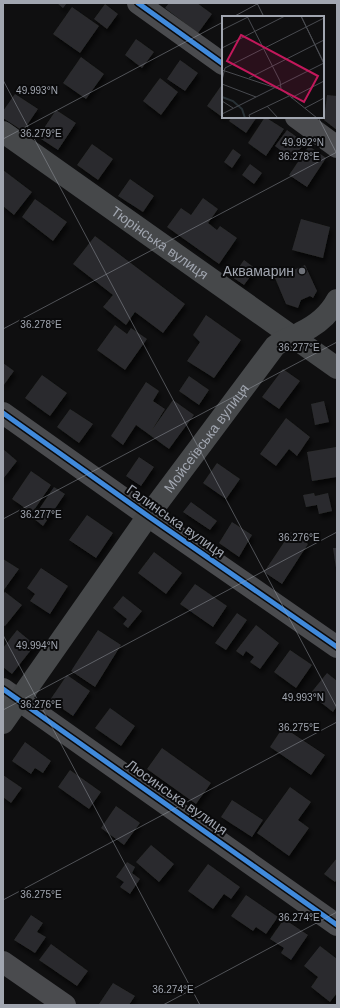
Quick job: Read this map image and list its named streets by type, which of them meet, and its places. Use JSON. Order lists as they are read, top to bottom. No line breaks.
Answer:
{"streets":{"main road":["Тюрінська вулиця","Мойсеївська вулиця"],"street":["Галинська вулиця","Люсинська вулиця"]},"crossings":[["Тюрінська вулиця","Мойсеївська вулиця"],["Мойсеївська вулиця","Галинська вулиця"],["Мойсеївська вулиця","Люсинська вулиця"]],"places":["Аквамарин"],"coordinates":["49.993°N","36.279°E","49.992°N","36.278°E","36.277°E","36.276°E","49.994°N","36.275°E","36.274°E"]}
